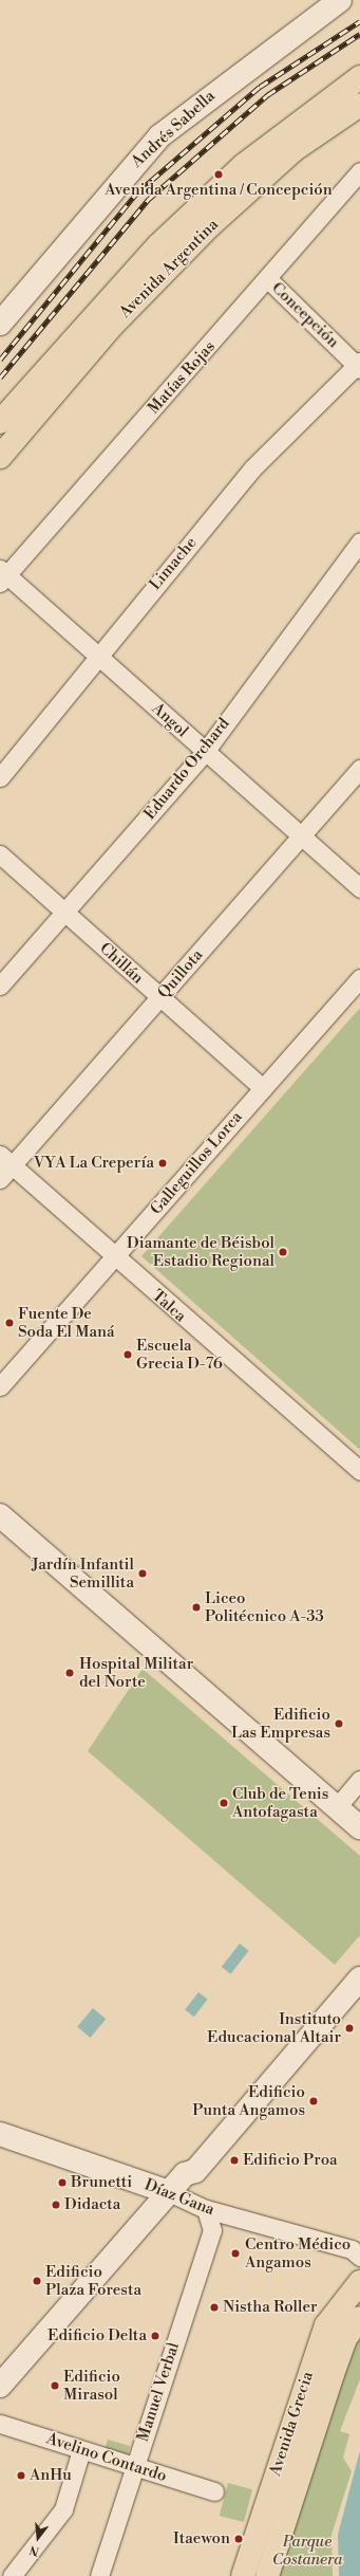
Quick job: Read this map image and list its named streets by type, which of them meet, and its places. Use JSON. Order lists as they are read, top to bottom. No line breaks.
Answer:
{"streets":{"main road":["Andrés Sabella","Avenida Argentina","Díaz Gana","Avenida Grecia"],"street":["Concepción","Matías Rojas","Limache","Angol","Eduardo Orchard","Chillán","Quillota","Galleguillos Lorca","Talca","Manuel Verbal","Avelino Contardo"]},"crossings":[["Concepción","Matías Rojas"],["Concepción","Limache"],["Matías Rojas","Angol"],["Limache","Angol"],["Angol","Eduardo Orchard"],["Angol","Quillota"],["Eduardo Orchard","Chillán"],["Chillán","Quillota"],["Chillán","Galleguillos Lorca"],["Quillota","Talca"],["Galleguillos Lorca","Talca"],["Díaz Gana","Manuel Verbal"],["Manuel Verbal","Avelino Contardo"]],"parks":["Parque Costanera"],"places":["Avenida Argentina / Concepción","VYA La Crepería","Diamante de Béisbol Estadio Regional","Fuente De Soda El Maná","Escuela Grecia D-76","Jardín Infantil Semillita","Liceo Politécnico A-33","Hospital Militar del Norte","Edificio Las Empresas","Club de Tenis Antofagasta","Instituto Educacional Altair","Edificio Punta Angamos","Edificio Proa","Brunetti","Didacta","Centro Médico Angamos","Edificio Plaza Foresta","Nistha Roller","Edificio Delta","Edificio Mirasol","AnHu","Itaewon"],"north":"bottom"}
